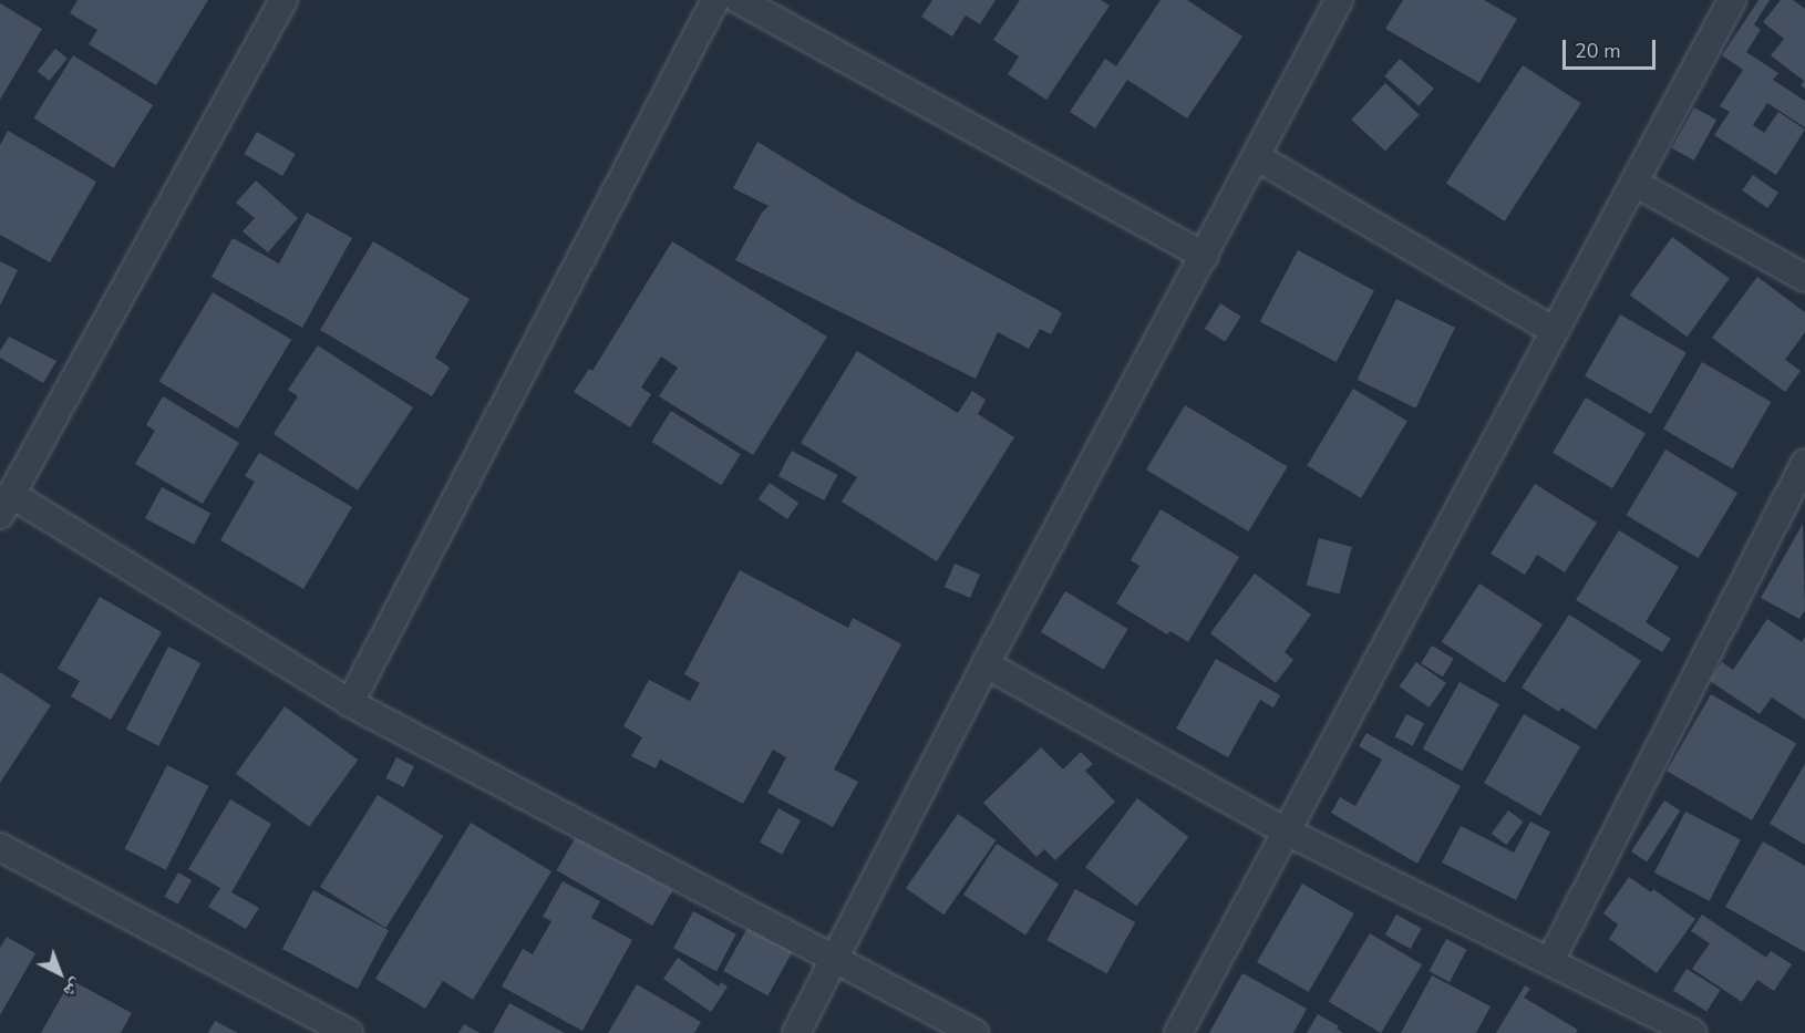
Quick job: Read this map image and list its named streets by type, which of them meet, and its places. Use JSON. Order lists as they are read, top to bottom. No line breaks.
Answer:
{"scale_bar":"20 m","north":"bottom right"}
